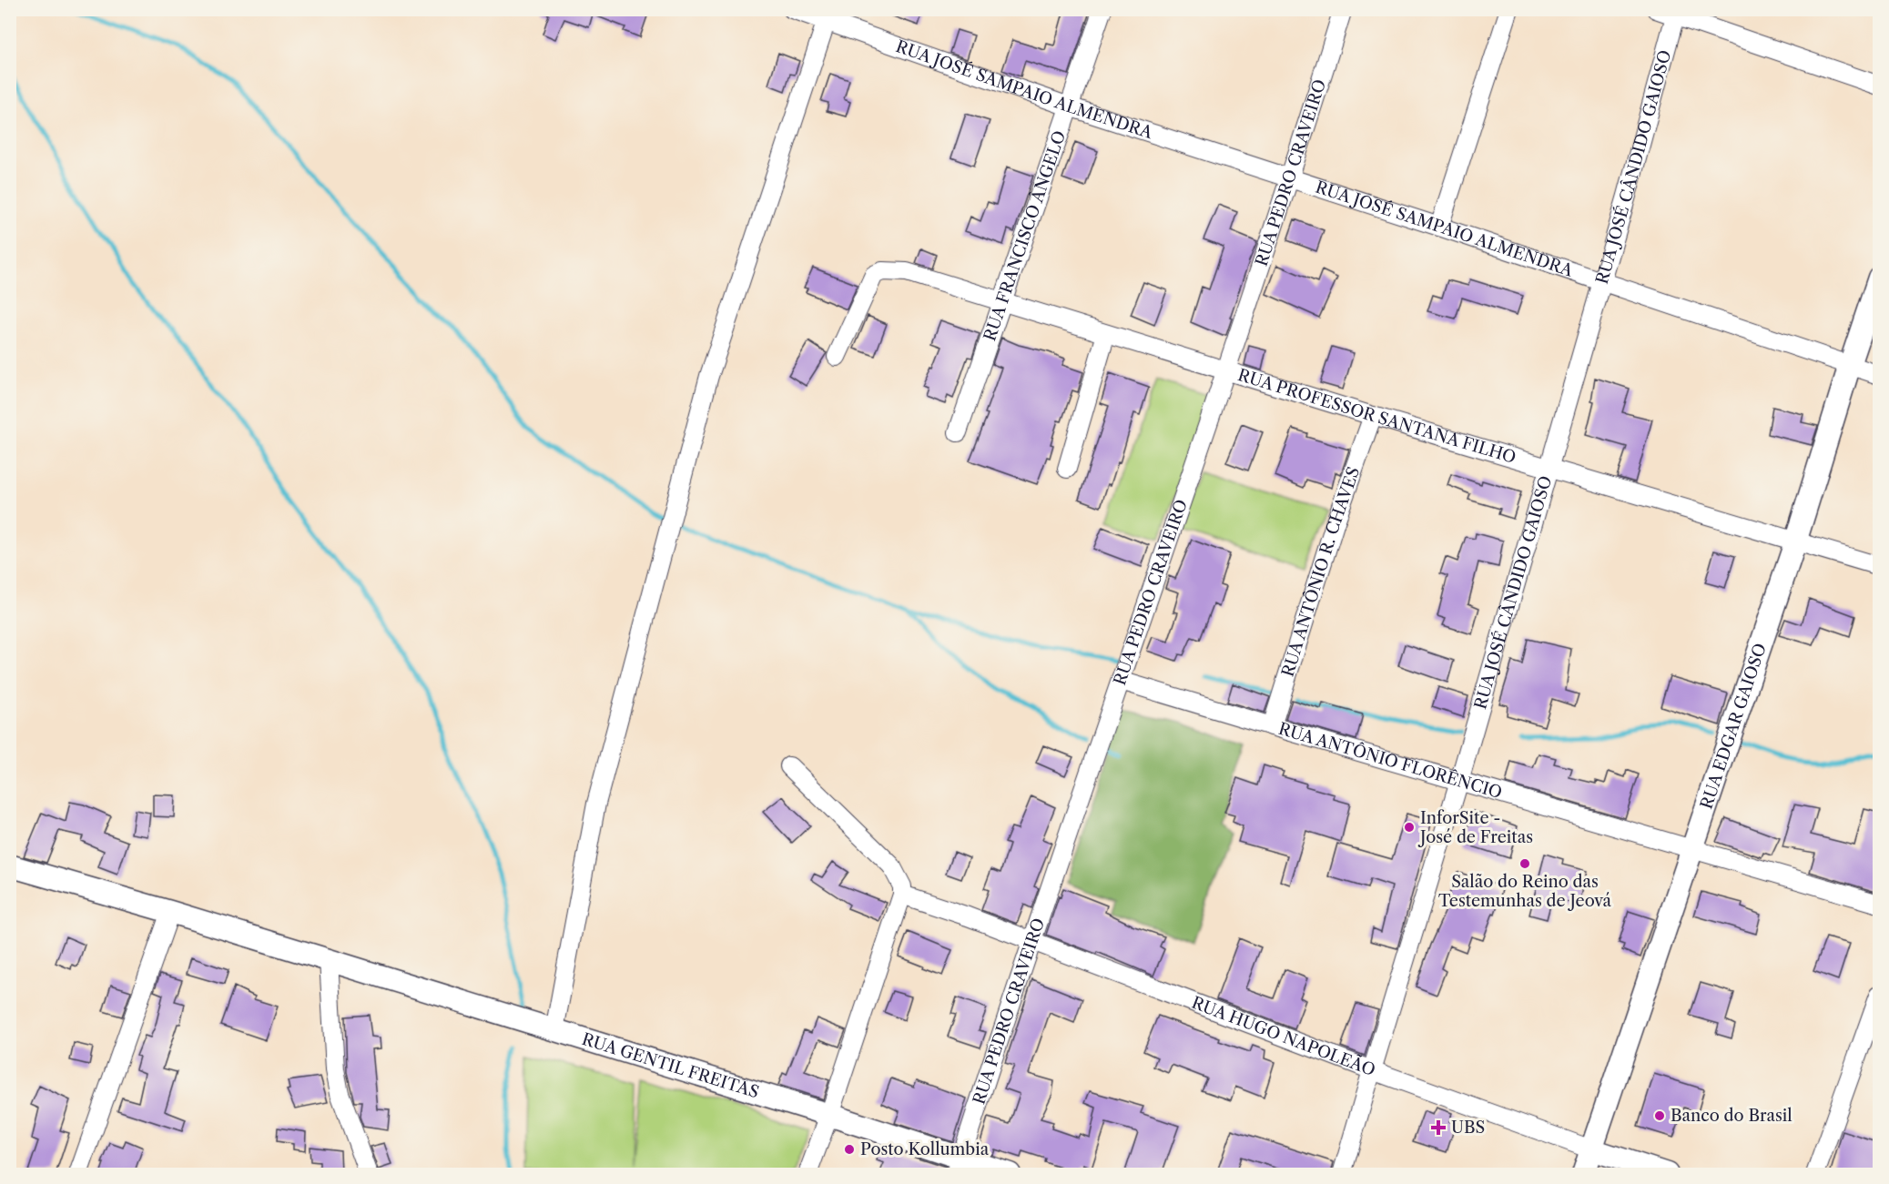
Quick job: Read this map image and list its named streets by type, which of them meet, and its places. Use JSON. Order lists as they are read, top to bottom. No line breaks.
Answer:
{"streets":{"main road":["RUA EDGAR GAIOSO","RUA HUGO NAPOLEÃO","RUA GENTIL FREITAS"],"street":["RUA JOSÉ SAMPAIO ALMENDRA","RUA JOSÉ CÂNDIDO GAIOSO","RUA PEDRO CRAVEIRO","RUA FRANCISCO ÂNGELO","RUA PROFESSOR SANTANA FILHO","RUA ANTÔNIO R. CHAVES","RUA ANTÔNIO FLORÊNCIO"]},"crossings":[["RUA JOSÉ SAMPAIO ALMENDRA","RUA JOSÉ CÂNDIDO GAIOSO"],["RUA JOSÉ SAMPAIO ALMENDRA","RUA PEDRO CRAVEIRO"],["RUA JOSÉ SAMPAIO ALMENDRA","RUA FRANCISCO ÂNGELO"],["RUA JOSÉ SAMPAIO ALMENDRA","RUA EDGAR GAIOSO"],["RUA JOSÉ CÂNDIDO GAIOSO","RUA PROFESSOR SANTANA FILHO"],["RUA JOSÉ CÂNDIDO GAIOSO","RUA ANTÔNIO FLORÊNCIO"],["RUA JOSÉ CÂNDIDO GAIOSO","RUA HUGO NAPOLEÃO"],["RUA PEDRO CRAVEIRO","RUA PROFESSOR SANTANA FILHO"],["RUA PEDRO CRAVEIRO","RUA ANTÔNIO FLORÊNCIO"],["RUA PEDRO CRAVEIRO","RUA HUGO NAPOLEÃO"],["RUA PEDRO CRAVEIRO","RUA GENTIL FREITAS"],["RUA FRANCISCO ÂNGELO","RUA PROFESSOR SANTANA FILHO"],["RUA PROFESSOR SANTANA FILHO","RUA ANTÔNIO R. CHAVES"],["RUA PROFESSOR SANTANA FILHO","RUA EDGAR GAIOSO"],["RUA ANTÔNIO R. CHAVES","RUA ANTÔNIO FLORÊNCIO"],["RUA EDGAR GAIOSO","RUA ANTÔNIO FLORÊNCIO"],["RUA EDGAR GAIOSO","RUA HUGO NAPOLEÃO"]],"places":{"other":["InforSite - José de Freitas","Salão do Reino das Testemunhas de Jeová","Banco do Brasil","Posto Kollumbia"],"health":["UBS"]}}
